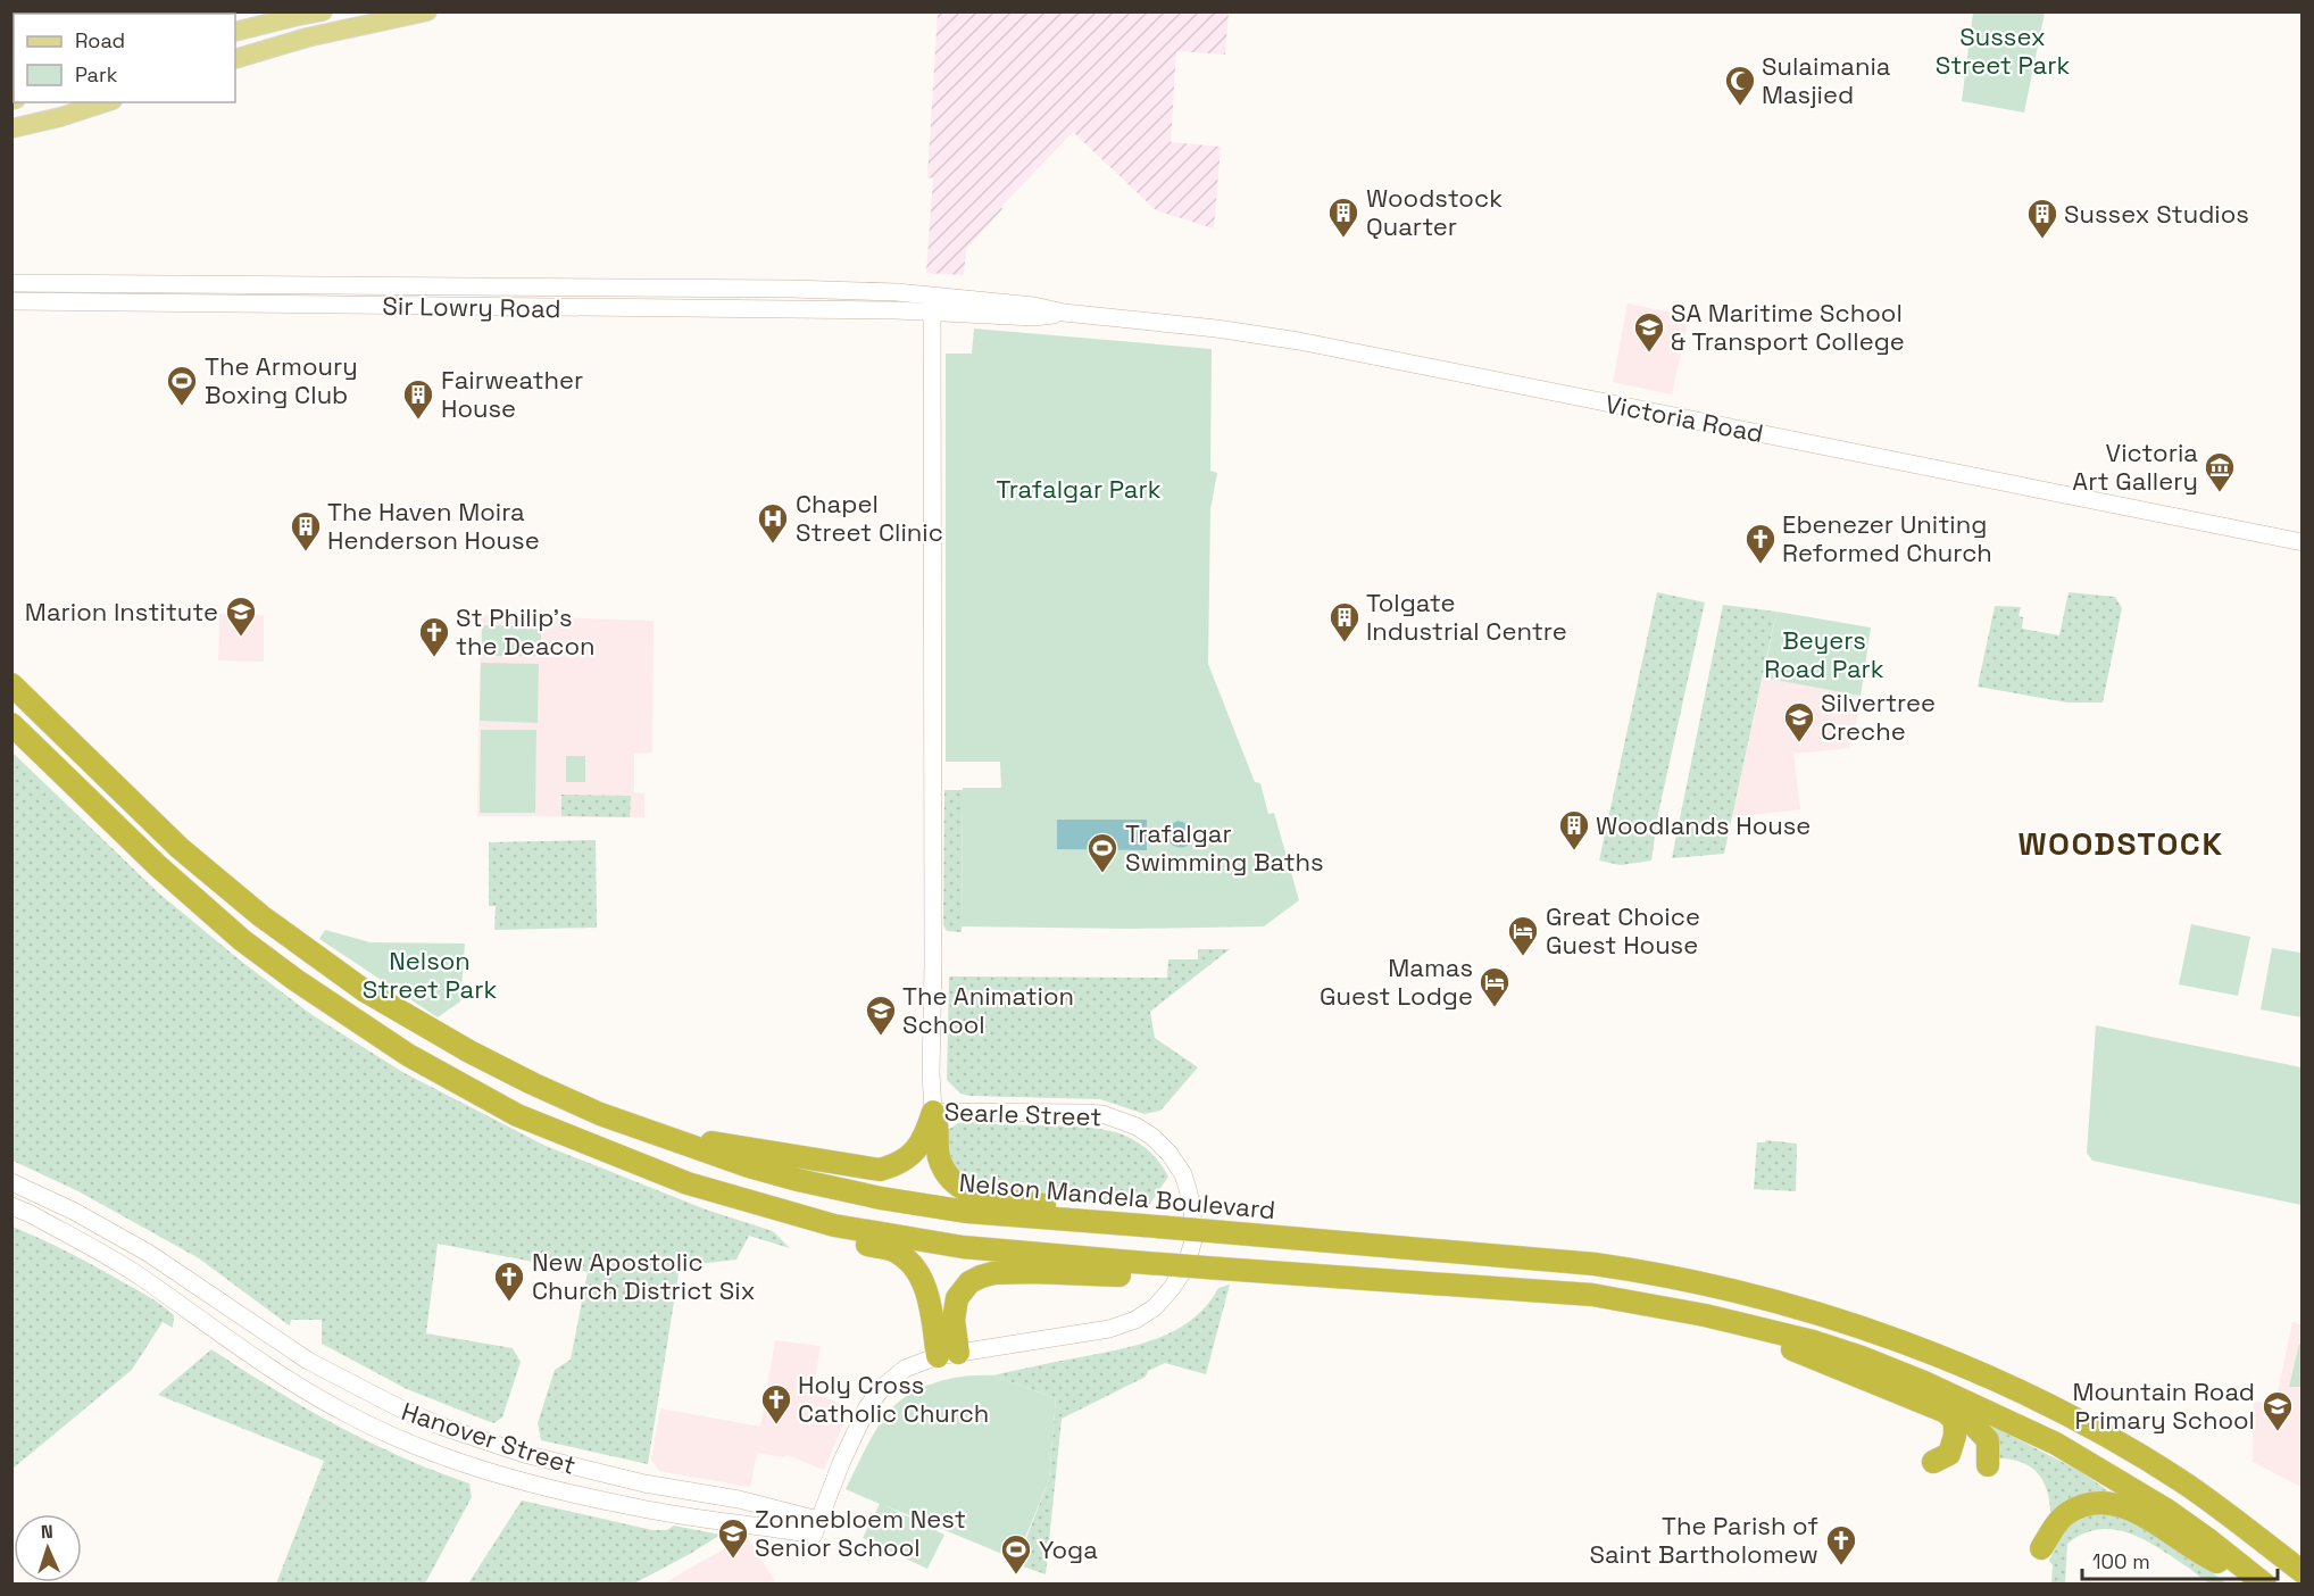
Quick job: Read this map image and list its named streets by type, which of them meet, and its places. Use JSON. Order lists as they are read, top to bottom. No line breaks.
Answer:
{"streets":{"highway":["Nelson Mandela Boulevard"],"street":["Sir Lowry Road","Victoria Road","Searle Street","Hanover Street"]},"crossings":[["Sir Lowry Road","Victoria Road"],["Sir Lowry Road","Searle Street"],["Victoria Road","Searle Street"],["Searle Street","Hanover Street"]],"districts":["WOODSTOCK"],"parks":["Sussex Street Park","Trafalgar Park","Beyers Road Park","Nelson Street Park"],"places":{"mosque":["Sulaimania Masjied"],"building":["Woodstock Quarter","Sussex Studios","Fairweather House","The Haven Moira Henderson House","Tolgate Industrial Centre","Woodlands House"],"school or university":["SA Maritime School & Transport College","Marion Institute","Silvertree Creche","The Animation School","Mountain Road Primary School","Zonnebloem Nest Senior School"],"sports":["The Armoury Boxing Club","Trafalgar Swimming Baths","Yoga"],"museum":["Victoria Art Gallery"],"hospital":["Chapel Street Clinic"],"church":["Ebenezer Uniting Reformed Church","St Philip's the Deacon","New Apostolic Church District Six","Holy Cross Catholic Church","The Parish of Saint Bartholomew"],"hotel":["Great Choice Guest House","Mamas Guest Lodge"]},"legend":["Road","Park"],"scale_bar":"100 m","north":"top"}
